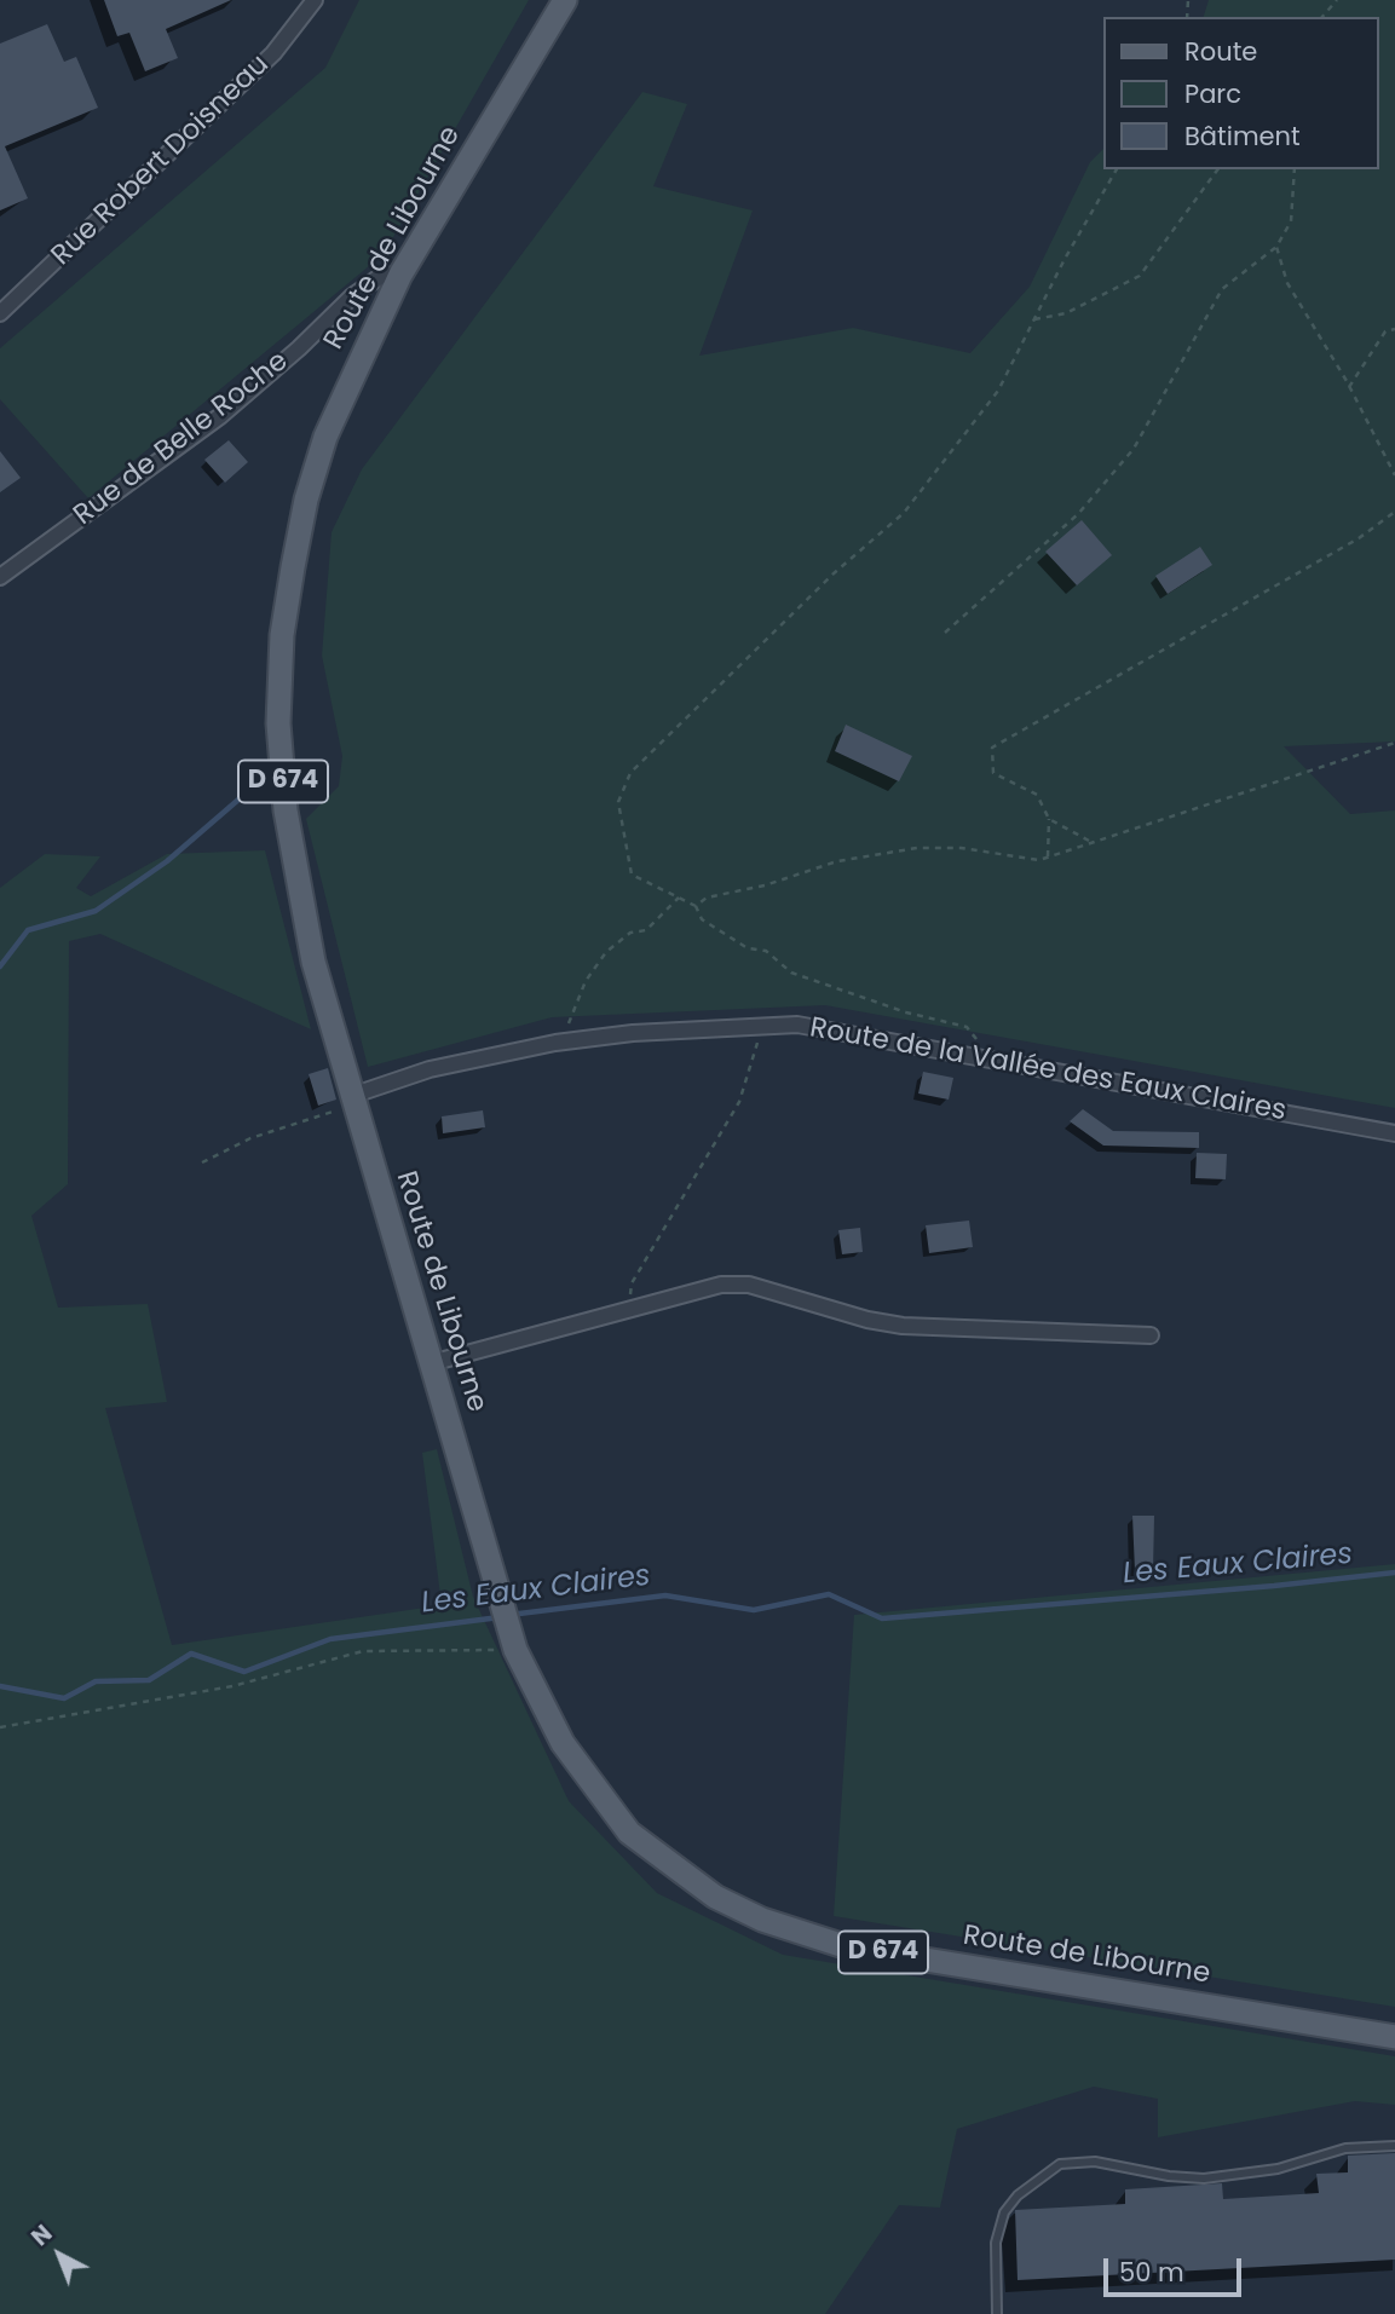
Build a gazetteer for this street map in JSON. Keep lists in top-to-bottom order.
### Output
{
  "streets": {
    "main road": ["Route de Libourne", "D 674"],
    "street": ["Rue Robert Doisneau", "Rue de Belle Roche", "Route de la Vallée des Eaux Claires"]
  },
  "crossings": [
    ["Route de Libourne", "Rue de Belle Roche"],
    ["Route de Libourne", "Route de la Vallée des Eaux Claires"]
  ],
  "water": ["Les Eaux Claires"],
  "legend": ["Route", "Parc", "Bâtiment"],
  "scale_bar": "50 m",
  "north": "top left"
}
